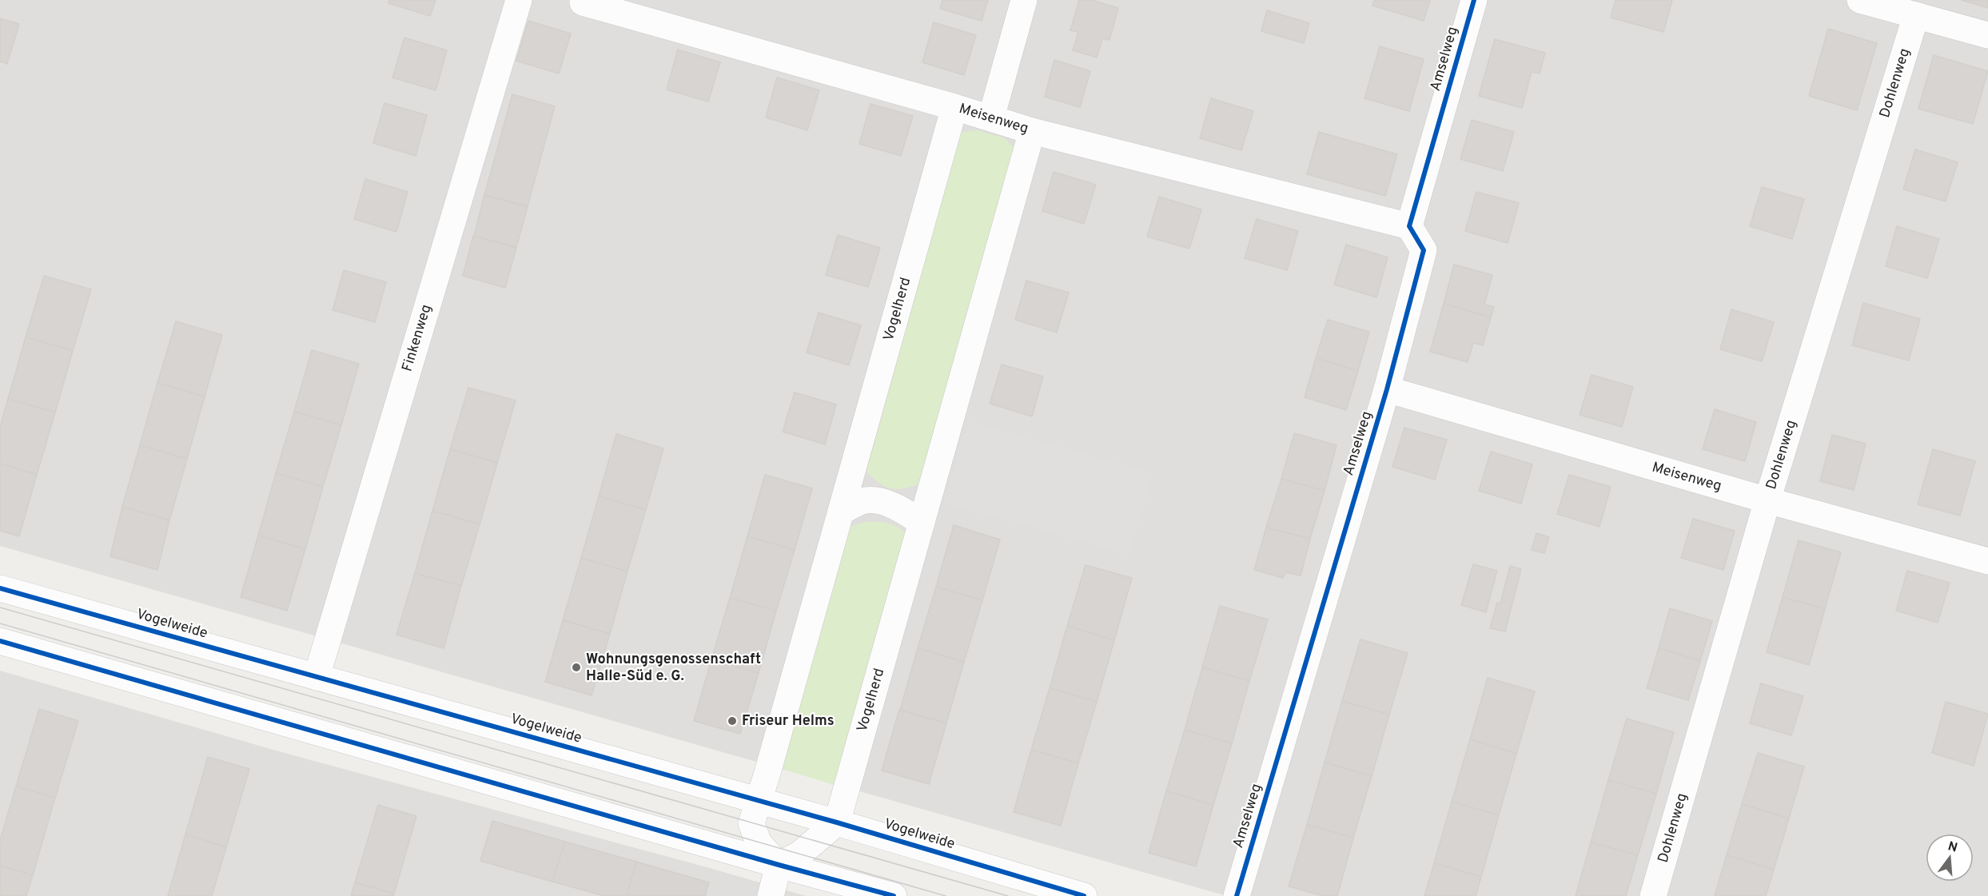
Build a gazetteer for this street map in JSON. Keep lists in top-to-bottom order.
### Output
{
  "streets": {
    "street": [
      "Amselweg",
      "Dohlenweg",
      "Meisenweg",
      "Vogelherd",
      "Finkenweg",
      "Vogelweide"
    ]
  },
  "crossings": [
    ["Amselweg", "Meisenweg"],
    ["Dohlenweg", "Meisenweg"],
    ["Meisenweg", "Vogelherd"],
    ["Vogelherd", "Vogelweide"],
    ["Finkenweg", "Vogelweide"]
  ],
  "places": ["Wohnungsgenossenschaft Halle-Süd e. G.", "Friseur Helms"],
  "north": "top"
}
